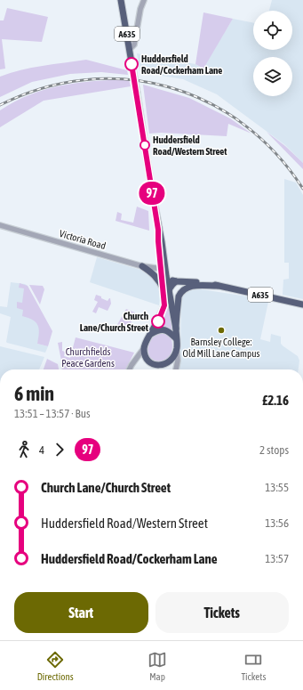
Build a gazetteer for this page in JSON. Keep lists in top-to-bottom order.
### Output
{
  "streets": {
    "highway": ["A635"],
    "street": ["Victoria Road"]
  },
  "crossings": [
    ["A635", "Victoria Road"]
  ],
  "parks": ["Churchfields Peace Gardens"],
  "places": [
    "Huddersfield Road/Cockerham Lane",
    "Huddersfield Road/Western Street",
    "Church Lane/Church Street",
    "Barnsley College: Old Mill Lane Campus"
  ],
  "lines": ["bus line 97"],
  "page": {
    "on_map": "97",
    "heading": ["6 min", "13:51 – 13:57 · Bus", "£2.16"],
    "legs": ["4", "97", "2 stops"],
    "list": [
      {
        "name": "Church Lane/Church Street",
        "value": "13:55"
      },
      {
        "name": "Huddersfield Road/Western Street",
        "value": "13:56"
      },
      {
        "name": "Huddersfield Road/Cockerham Lane",
        "value": "13:57"
      }
    ],
    "buttons": ["Start", "Tickets"],
    "tabs": ["Directions", "Map", "Tickets"]
  }
}
